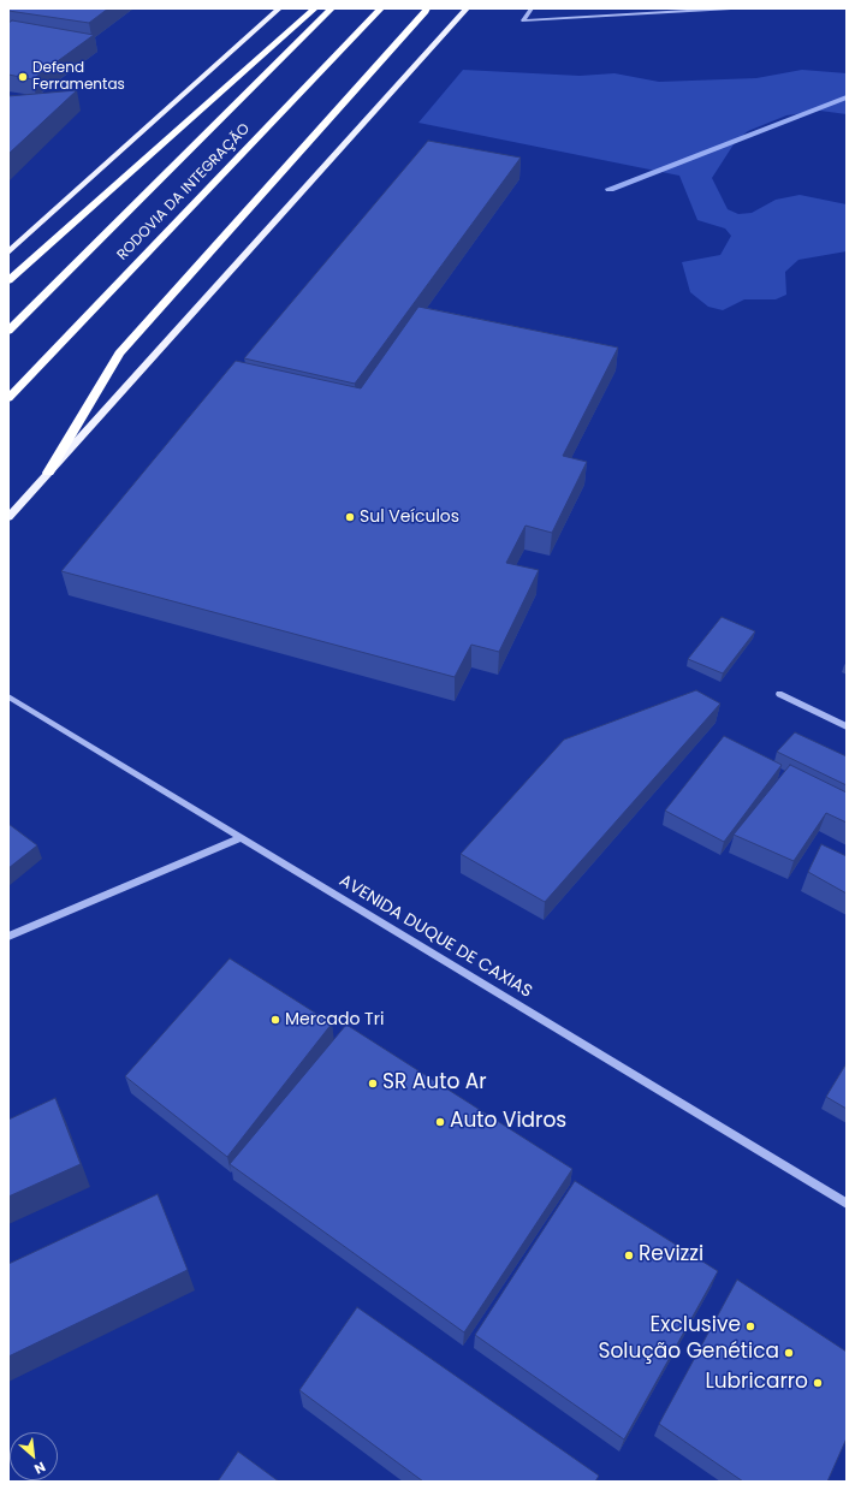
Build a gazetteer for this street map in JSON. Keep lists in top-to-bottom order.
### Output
{
  "streets": {
    "highway": ["RODOVIA DA INTEGRAÇÃO"],
    "street": ["AVENIDA DUQUE DE CAXIAS"]
  },
  "places": [
    "Defend Ferramentas",
    "Sul Veículos",
    "Mercado Tri",
    "SR Auto Ar",
    "Auto Vidros",
    "Revizzi",
    "Exclusive",
    "Solução Genética",
    "Lubricarro"
  ],
  "north": "bottom right"
}
